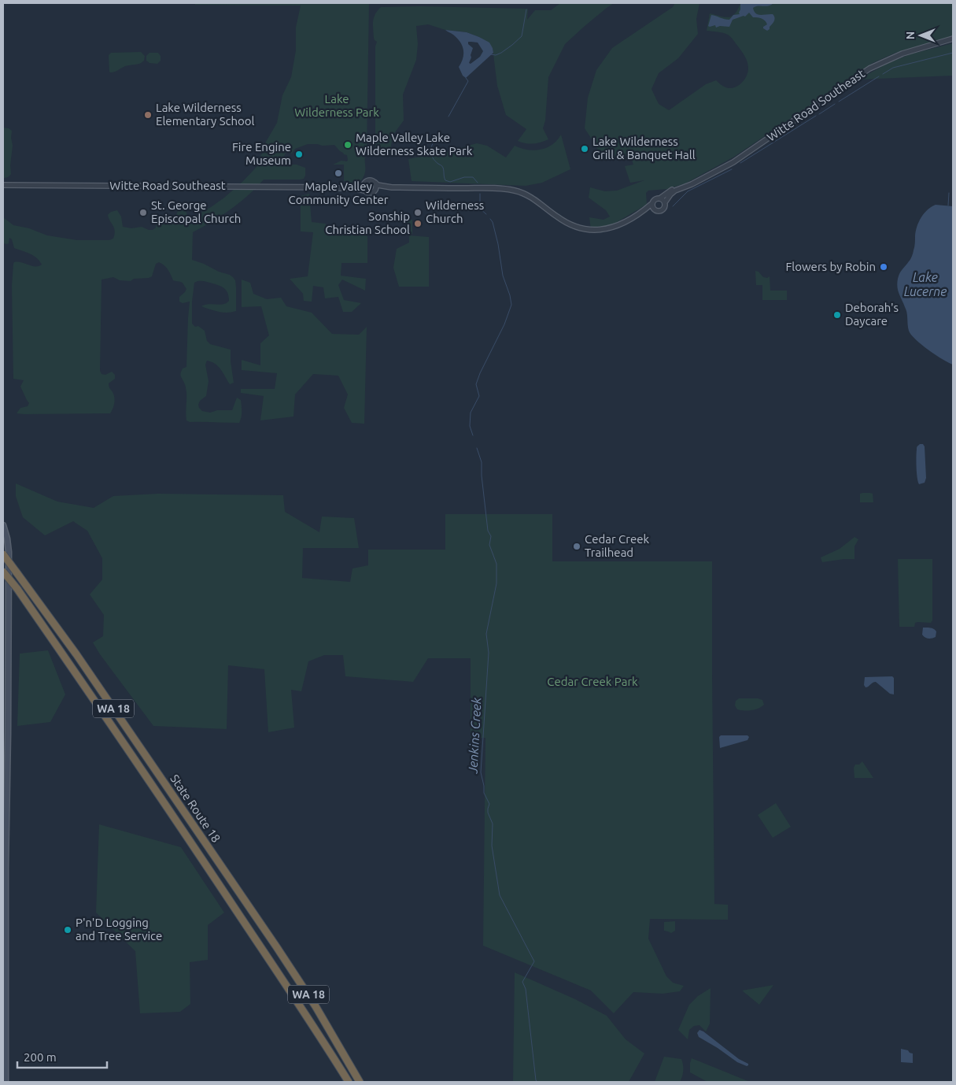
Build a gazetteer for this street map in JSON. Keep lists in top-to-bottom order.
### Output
{
  "streets": {
    "highway": ["WA 18", "State Route 18"],
    "street": ["Witte Road Southeast"]
  },
  "water": ["Lake Lucerne", "Jenkins Creek"],
  "parks": ["Lake Wilderness Park", "Cedar Creek Park"],
  "places": [
    "Lake Wilderness Elementary School",
    "Maple Valley Lake Wilderness Skate Park",
    "Lake Wilderness Grill & Banquet Hall",
    "Fire Engine Museum",
    "Maple Valley Community Center",
    "St. George Episcopal Church",
    "Wilderness Church",
    "Sonship Christian School",
    "Flowers by Robin",
    "Deborah's Daycare",
    "Cedar Creek Trailhead",
    "P'n'D Logging and Tree Service"
  ],
  "scale_bar": "200 m",
  "north": "left"
}
